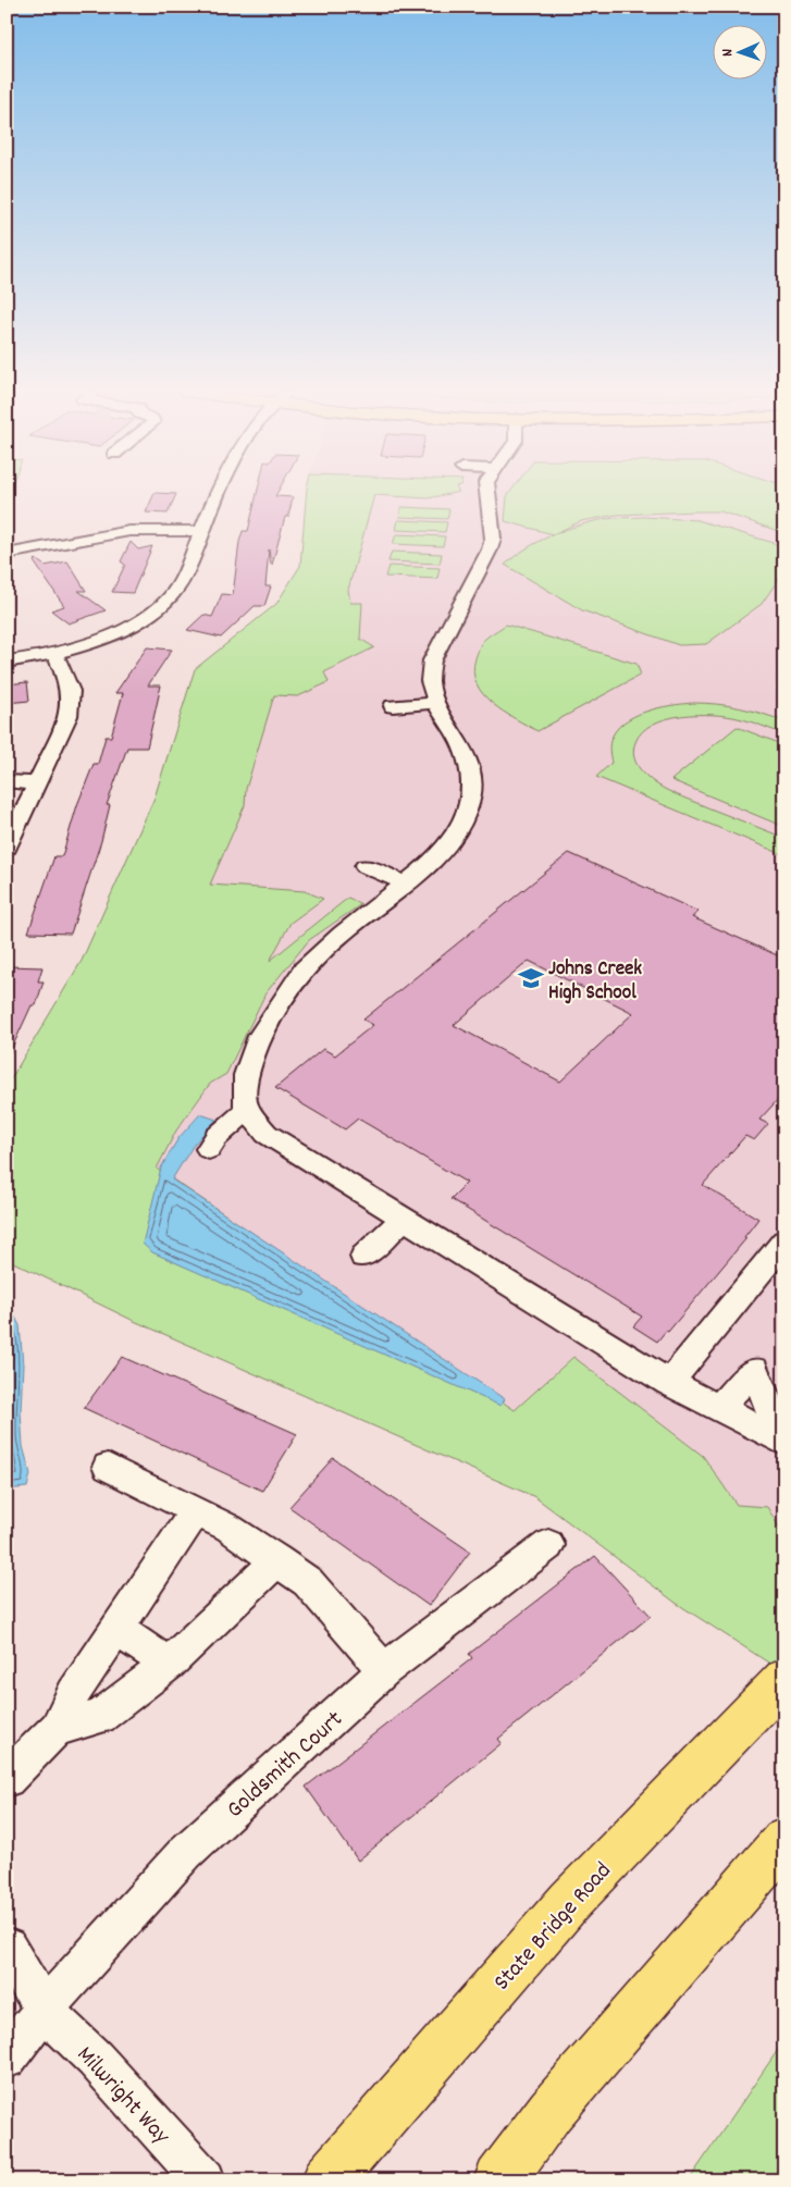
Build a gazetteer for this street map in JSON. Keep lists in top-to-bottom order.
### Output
{
  "streets": {
    "highway": ["State Bridge Road"],
    "street": ["Goldsmith Court", "Milwright Way"]
  },
  "crossings": [
    ["Goldsmith Court", "Milwright Way"]
  ],
  "places": {
    "school or university": ["Johns Creek High School"]
  },
  "north": "left"
}
